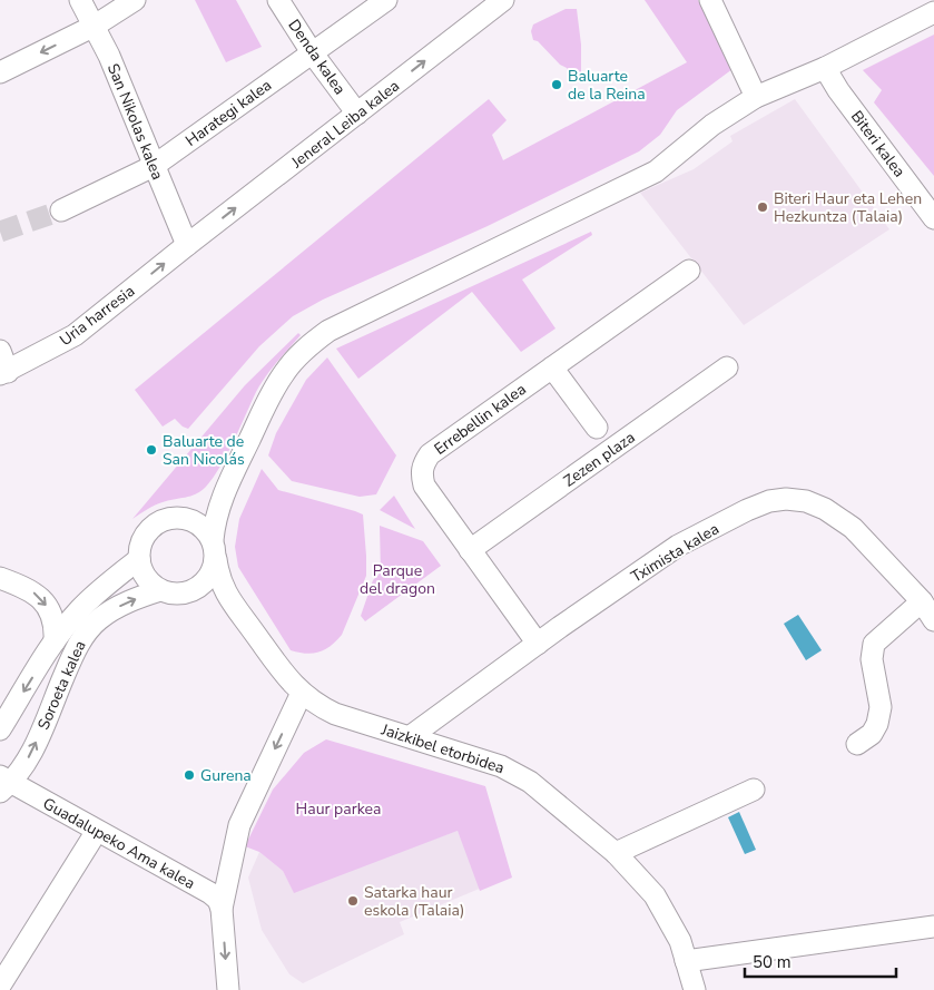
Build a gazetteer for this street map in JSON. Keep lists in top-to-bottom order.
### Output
{
  "streets": {
    "street": [
      "Denda kalea",
      "Harategi kalea",
      "San Nikolas kalea",
      "Jeneral Leiba kalea",
      "Biteri kalea",
      "Uria harresia",
      "Errebellin kalea",
      "Zezen plaza",
      "Tximista kalea",
      "Soroeta kalea",
      "Jaizkibel etorbidea",
      "Guadalupeko Ama kalea"
    ]
  },
  "crossings": [
    ["Denda kalea", "Harategi kalea"],
    ["Denda kalea", "Jeneral Leiba kalea"],
    ["Harategi kalea", "San Nikolas kalea"],
    ["San Nikolas kalea", "Jeneral Leiba kalea"],
    ["San Nikolas kalea", "Uria harresia"],
    ["Jeneral Leiba kalea", "Uria harresia"],
    ["Errebellin kalea", "Zezen plaza"],
    ["Errebellin kalea", "Tximista kalea"],
    ["Tximista kalea", "Jaizkibel etorbidea"],
    ["Soroeta kalea", "Jaizkibel etorbidea"],
    ["Soroeta kalea", "Guadalupeko Ama kalea"]
  ],
  "parks": ["Parque del dragon", "Haur parkea"],
  "places": [
    "Baluarte de la Reina",
    "Biteri Haur eta Lehen Hezkuntza (Talaia)",
    "Baluarte de San Nicolás",
    "Gurena",
    "Satarka haur eskola (Talaia)"
  ],
  "scale_bar": "50 m"
}
